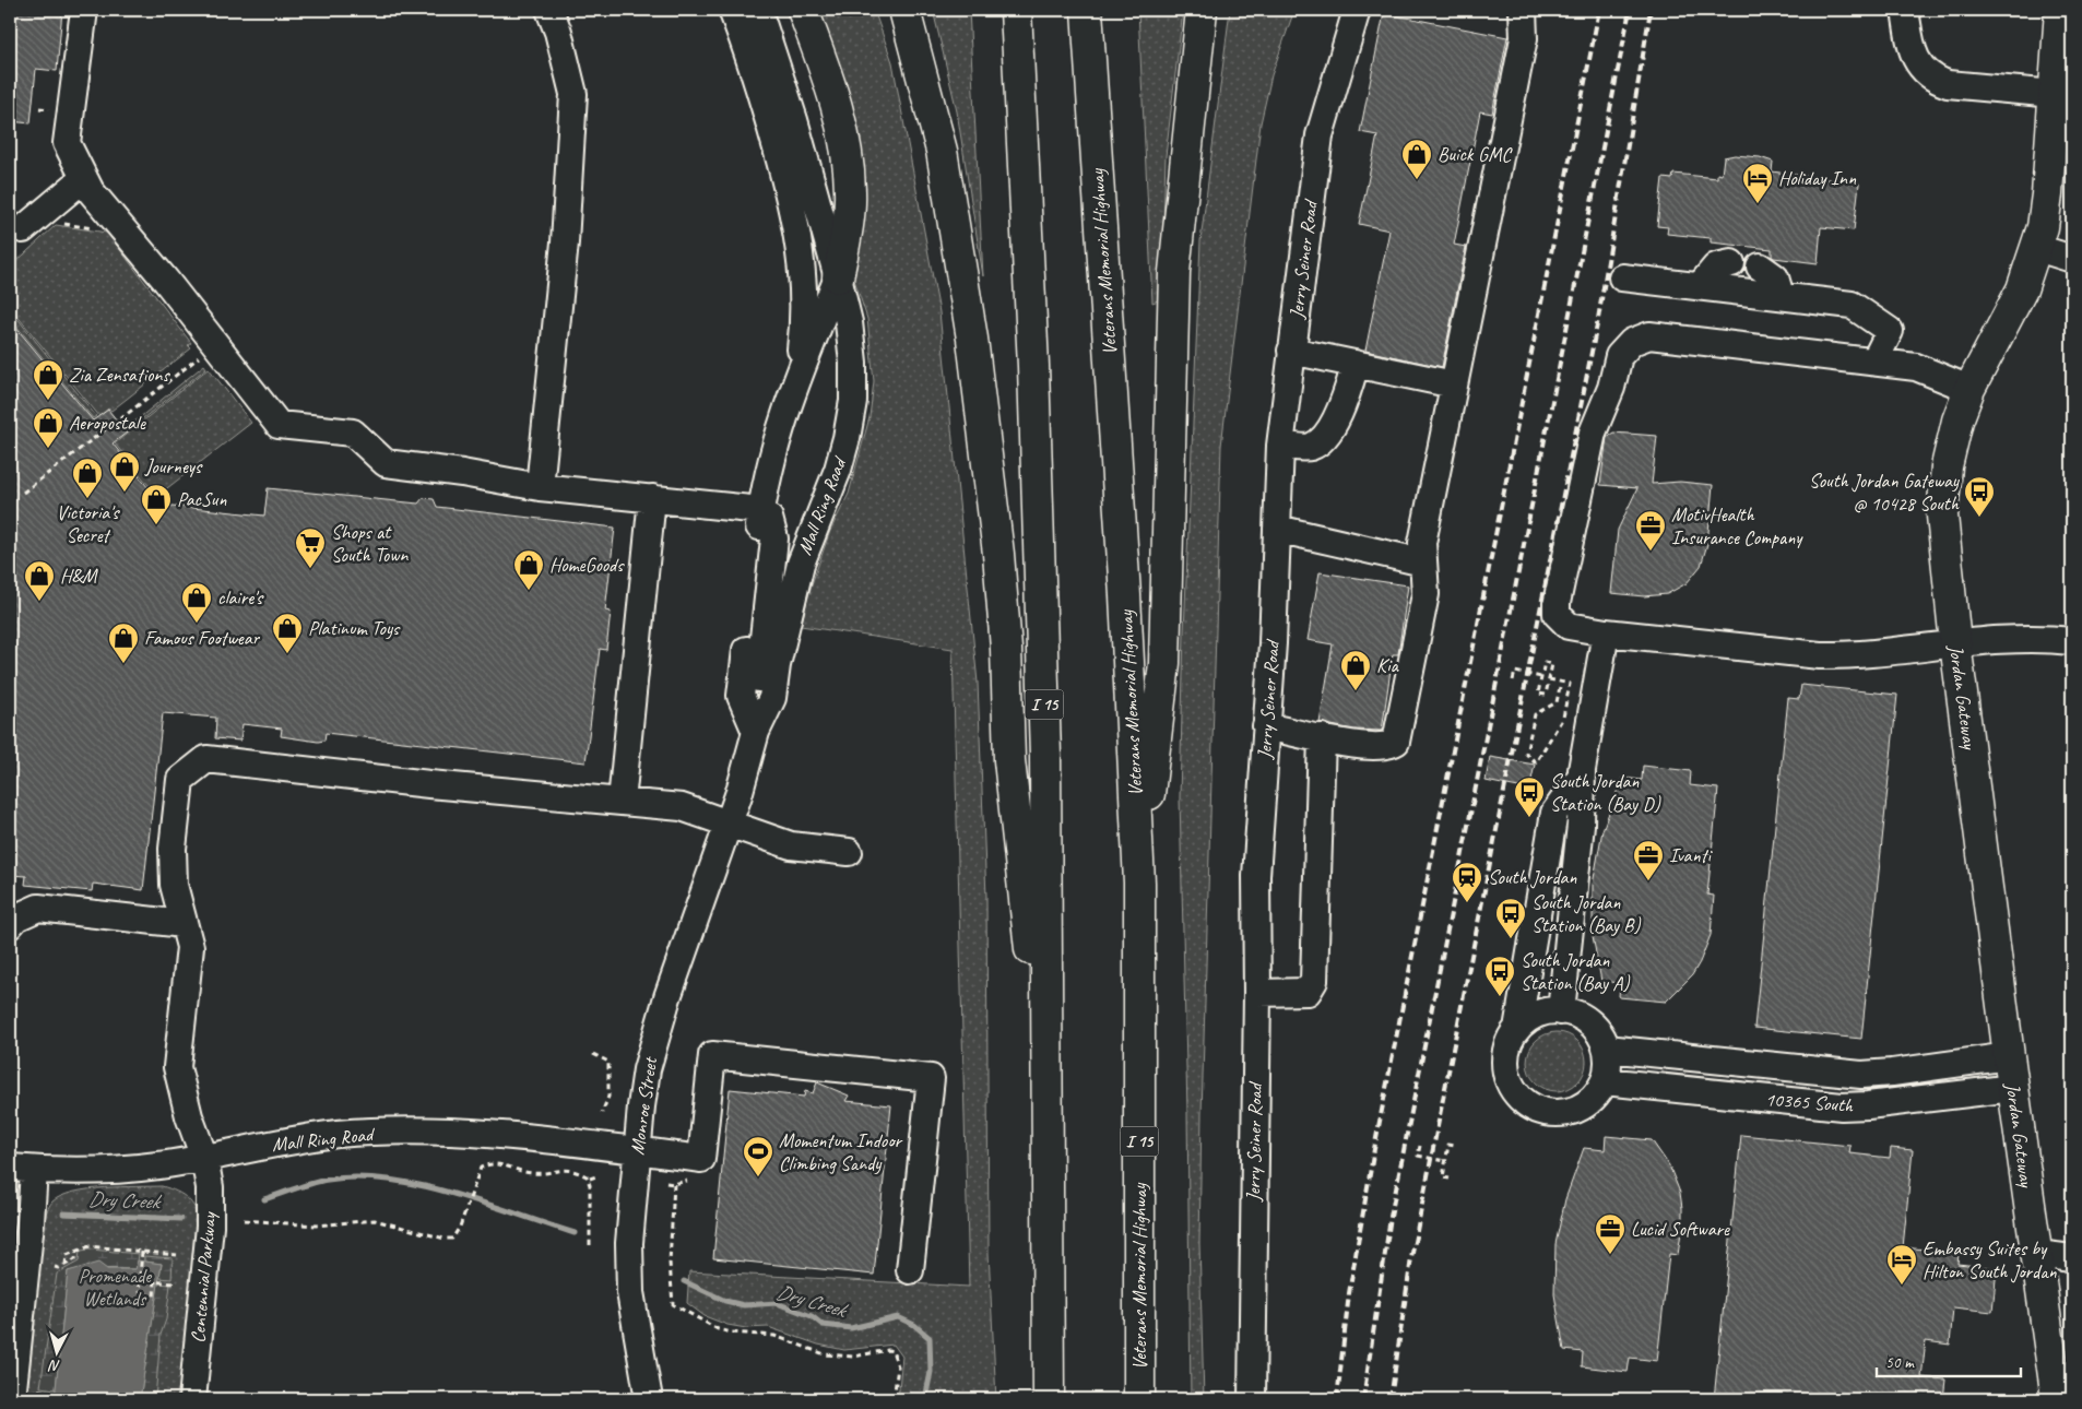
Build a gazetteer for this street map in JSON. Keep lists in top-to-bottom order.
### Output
{
  "streets": {
    "main road": ["Veterans Memorial Highway", "Jordan Gateway", "I 15"],
    "street": [
      "Jerry Seiner Road",
      "Mall Ring Road",
      "10365 South",
      "Monroe Street",
      "Centennial Parkway"
    ]
  },
  "crossings": [
    ["Mall Ring Road", "Monroe Street"],
    ["Mall Ring Road", "Centennial Parkway"],
    ["Jordan Gateway", "10365 South"],
    ["Monroe Street", "Centennial Parkway"]
  ],
  "water": ["Dry Creek"],
  "parks": ["Promenade Wetlands"],
  "places": {
    "shop": [
      "Buick GMC",
      "Zia Zensations",
      "Aeropostale",
      "Journeys",
      "Victoria's Secret",
      "PacSun",
      "HomeGoods",
      "H&M",
      "claire's",
      "Platinum Toys",
      "Famous Footwear",
      "Kia"
    ],
    "hotel": ["Holiday Inn", "Embassy Suites by Hilton South Jordan"],
    "bus stop": [
      "South Jordan Gateway @ 10428 South",
      "South Jordan Station (Bay D)",
      "South Jordan Station (Bay B)",
      "South Jordan Station (Bay A)"
    ],
    "office": ["MotivHealth Insurance Company", "Ivanti", "Lucid Software"],
    "supermarket": ["Shops at South Town"],
    "station": ["South Jordan"],
    "sports": ["Momentum Indoor Climbing Sandy"]
  },
  "scale_bar": "50 m",
  "north": "bottom"
}
